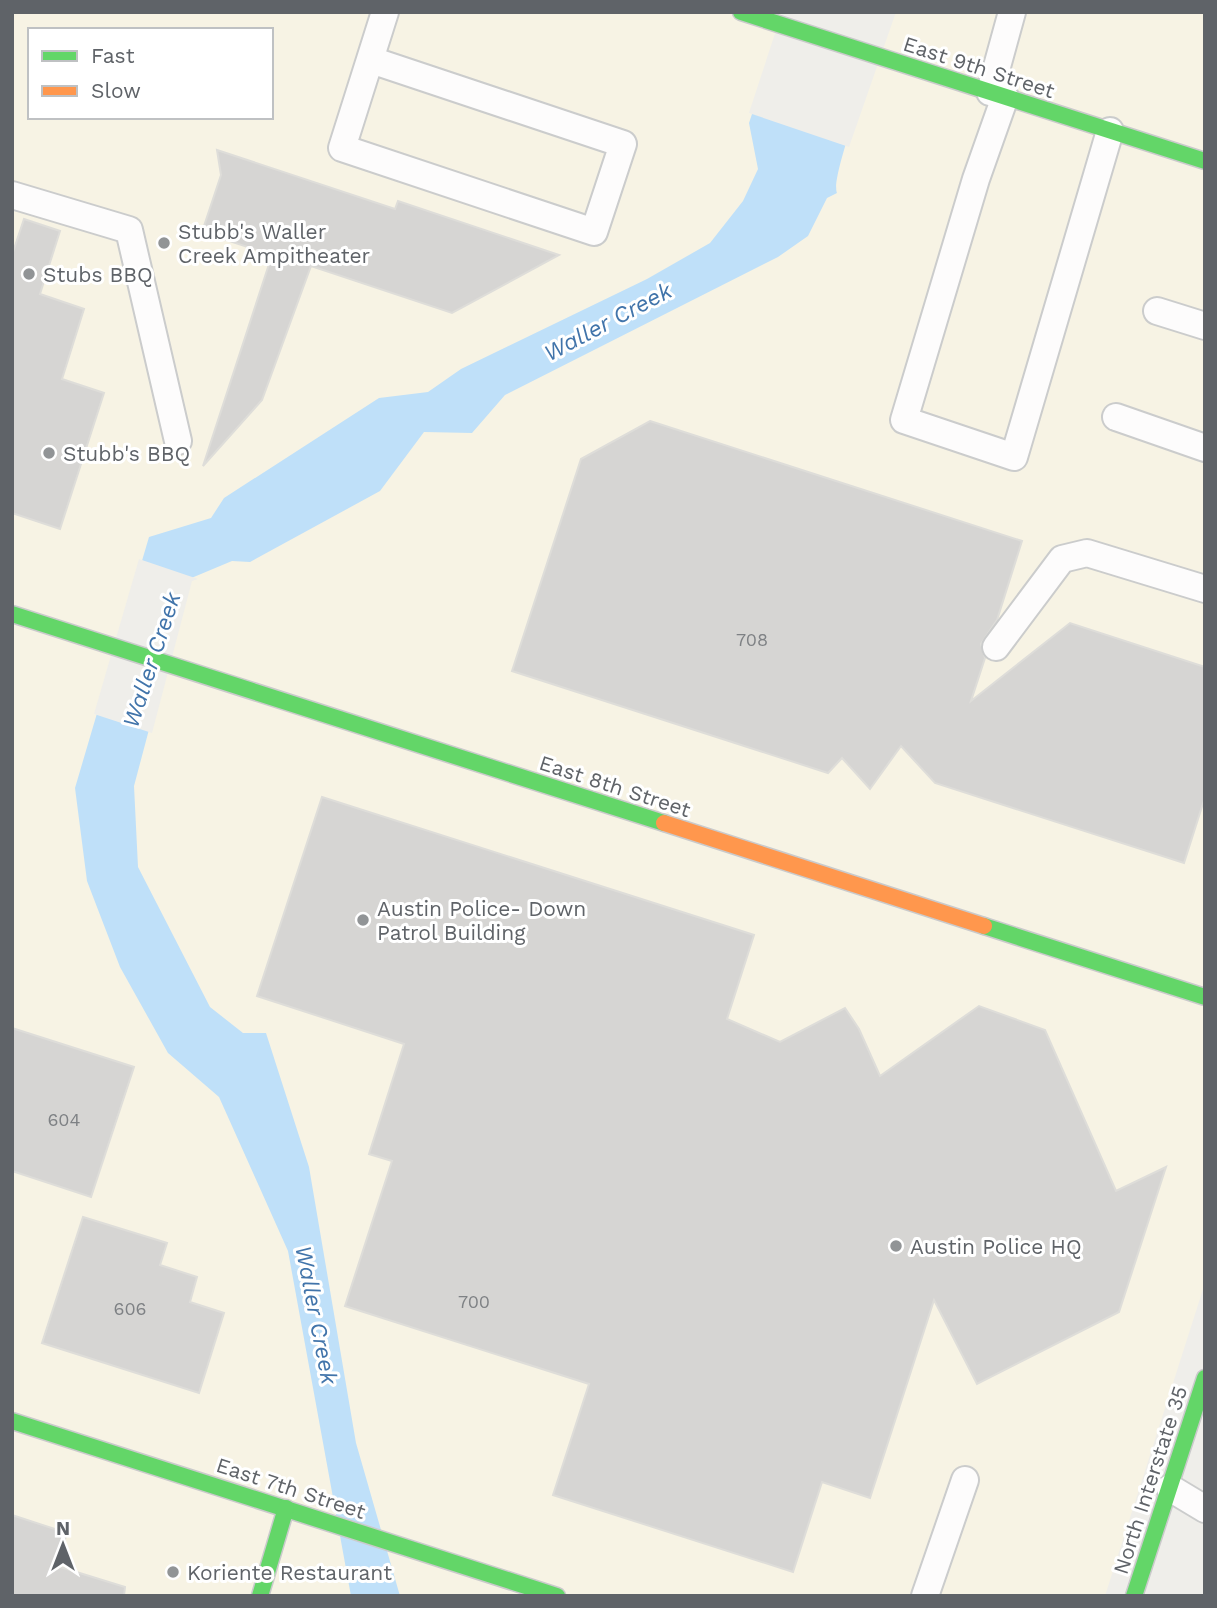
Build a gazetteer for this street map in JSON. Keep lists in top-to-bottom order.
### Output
{
  "streets": {
    "main road": [
      "East 9th Street",
      "East 8th Street",
      "North Interstate 35",
      "East 7th Street"
    ]
  },
  "water": ["Waller Creek"],
  "places": [
    "Stubb's Waller Creek Ampitheater",
    "Stubs BBQ",
    "Stubb's BBQ",
    "Austin Police- Down Patrol Building",
    "Austin Police HQ",
    "Koriente Restaurant"
  ],
  "house_numbers": [
    "708",
    "604",
    "700",
    "606"
  ],
  "legend": ["Fast", "Slow"],
  "north": "top"
}
